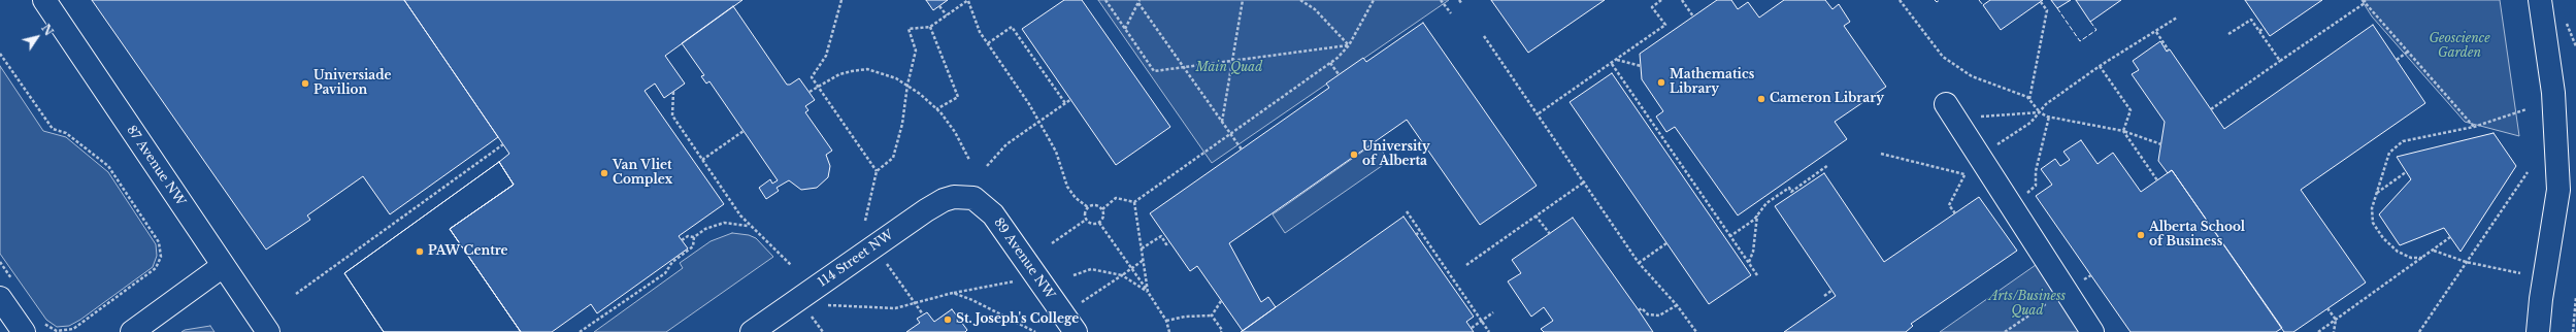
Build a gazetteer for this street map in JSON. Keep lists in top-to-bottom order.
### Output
{
  "streets": {
    "street": ["87 Avenue NW", "114 Street NW", "89 Avenue NW"]
  },
  "crossings": [
    ["114 Street NW", "89 Avenue NW"]
  ],
  "parks": ["Geoscience Garden", "Main Quad", "Arts/Business Quad"],
  "places": [
    "Mathematics Library",
    "Universiade Pavilion",
    "Cameron Library",
    "University of Alberta",
    "Van Vliet Complex",
    "Alberta School of Business",
    "PAW Centre",
    "St. Joseph's College"
  ],
  "north": "top right"
}
